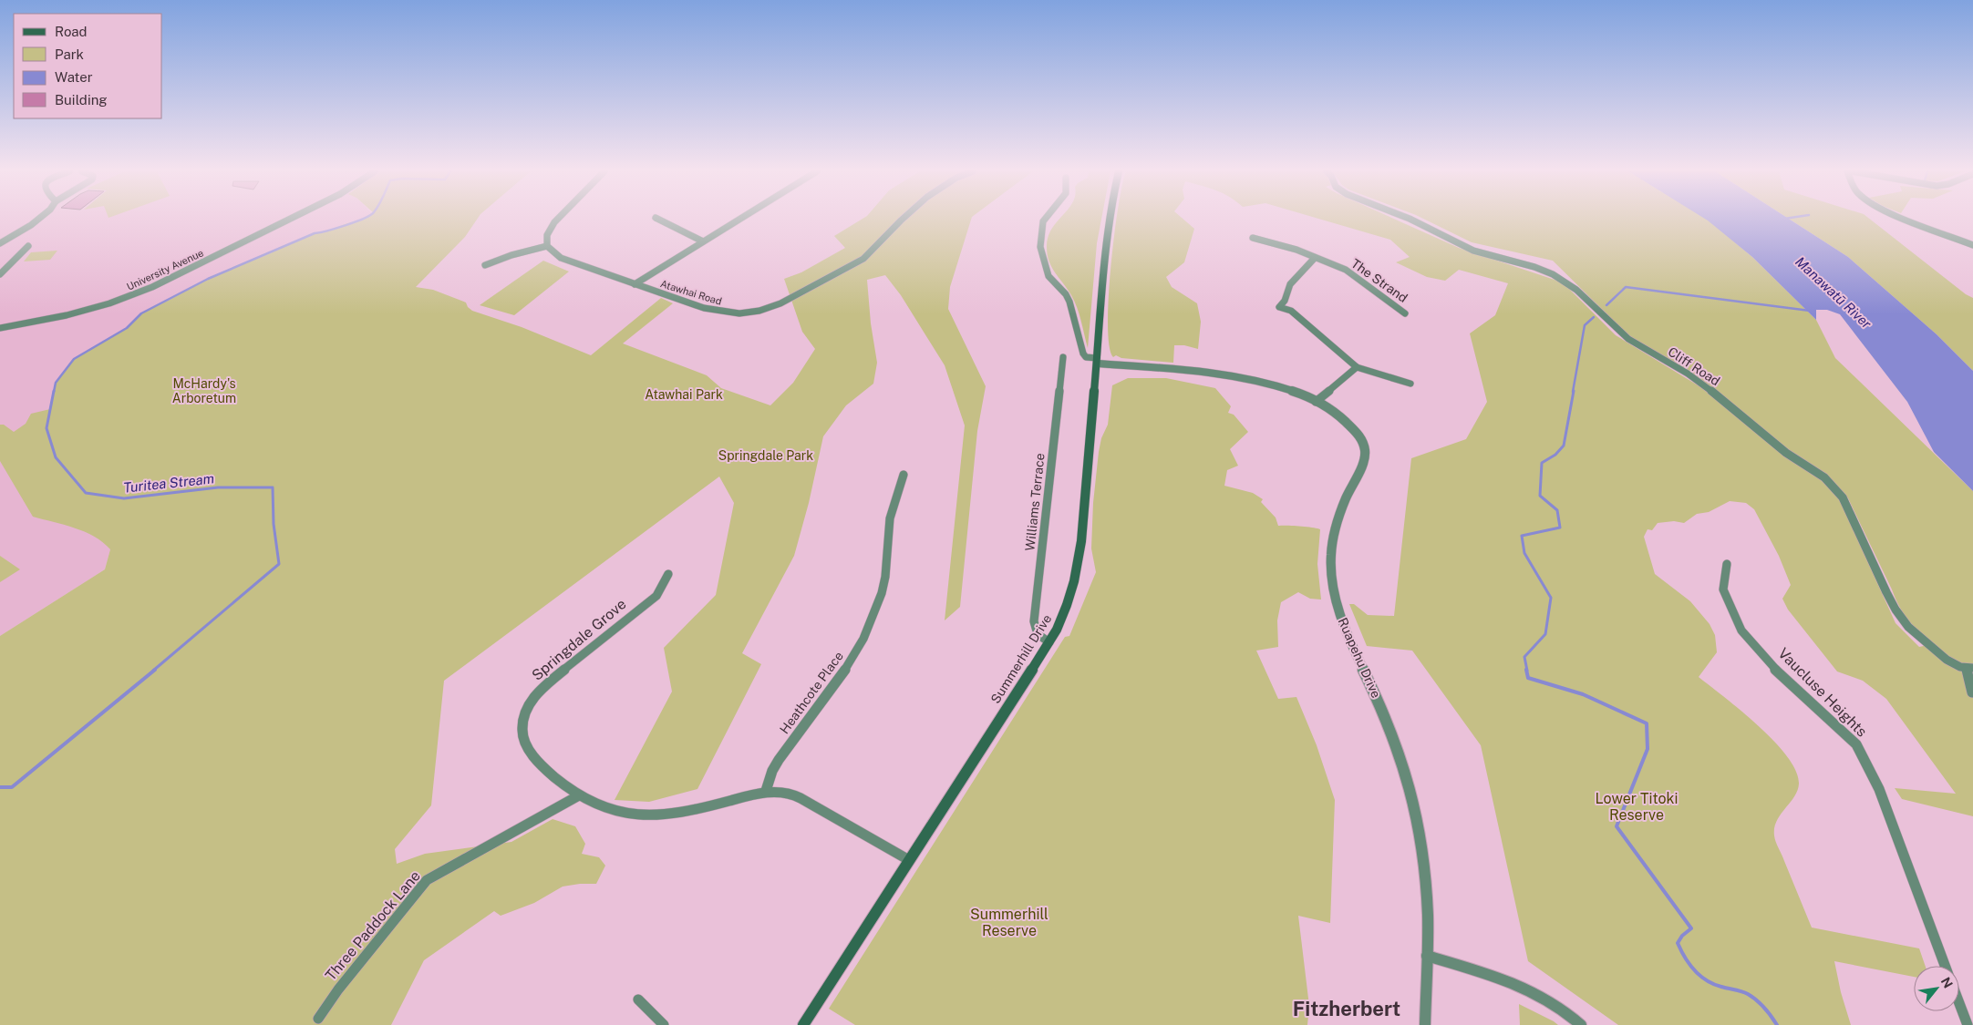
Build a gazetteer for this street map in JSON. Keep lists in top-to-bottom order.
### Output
{
  "streets": {
    "main road": ["Summerhill Drive"],
    "street": [
      "University Avenue",
      "The Strand",
      "Atawhai Road",
      "Cliff Road",
      "Williams Terrace",
      "Springdale Grove",
      "Ruapehu Drive",
      "Heathcote Place",
      "Vaucluse Heights",
      "Three Paddock Lane"
    ]
  },
  "crossings": [
    ["Williams Terrace", "Summerhill Drive"],
    ["Springdale Grove", "Summerhill Drive"],
    ["Springdale Grove", "Heathcote Place"],
    ["Springdale Grove", "Three Paddock Lane"],
    ["Ruapehu Drive", "Summerhill Drive"]
  ],
  "districts": ["Fitzherbert"],
  "water": ["Manawatū River", "Turitea Stream"],
  "parks": [
    "McHardy's Arboretum",
    "Atawhai Park",
    "Springdale Park",
    "Lower Titoki Reserve",
    "Summerhill Reserve"
  ],
  "legend": [
    "Road",
    "Park",
    "Water",
    "Building"
  ],
  "north": "top right"
}
